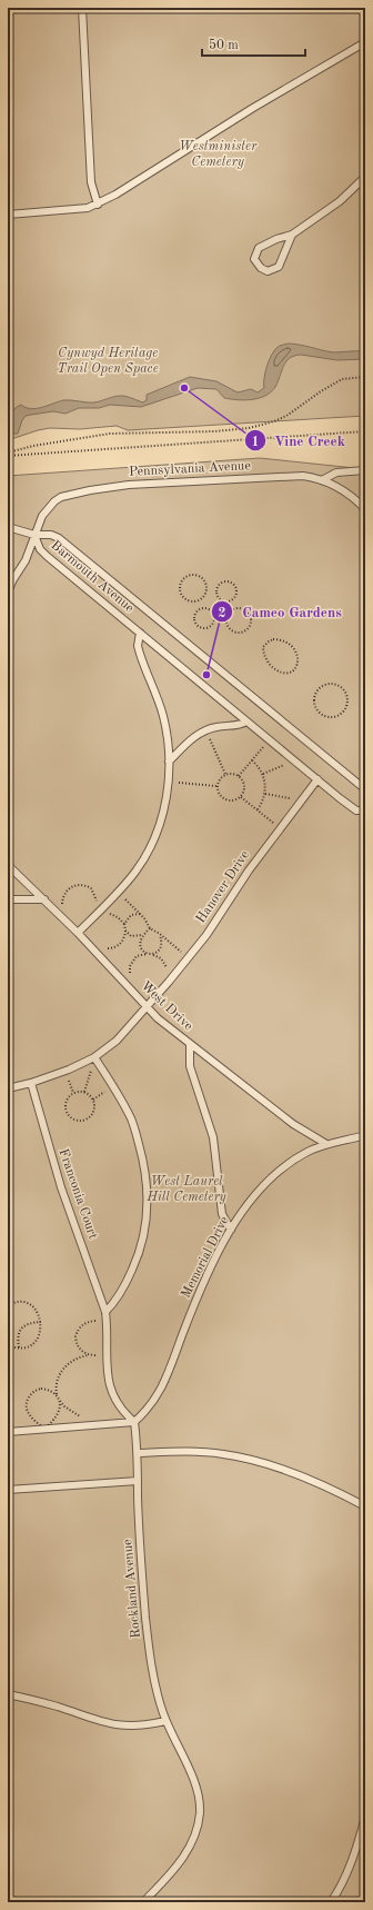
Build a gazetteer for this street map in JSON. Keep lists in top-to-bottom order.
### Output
{
  "streets": {
    "lane": [
      "Pennsylvania Avenue",
      "Barmouth Avenue",
      "Hanover Drive",
      "West Drive",
      "Franconia Court",
      "Memorial Drive",
      "Rockland Avenue"
    ]
  },
  "crossings": [
    ["Pennsylvania Avenue", "Barmouth Avenue"],
    ["Barmouth Avenue", "Hanover Drive"],
    ["Hanover Drive", "West Drive"],
    ["Hanover Drive", "Franconia Court"],
    ["West Drive", "Memorial Drive"],
    ["Franconia Court", "Memorial Drive"]
  ],
  "parks": ["Westminister Cemetery", "Cynwyd Heritage Trail Open Space", "West Laurel Hill Cemetery"],
  "places": ["Vine Creek", "Cameo Gardens"],
  "scale_bar": "50 m"
}
